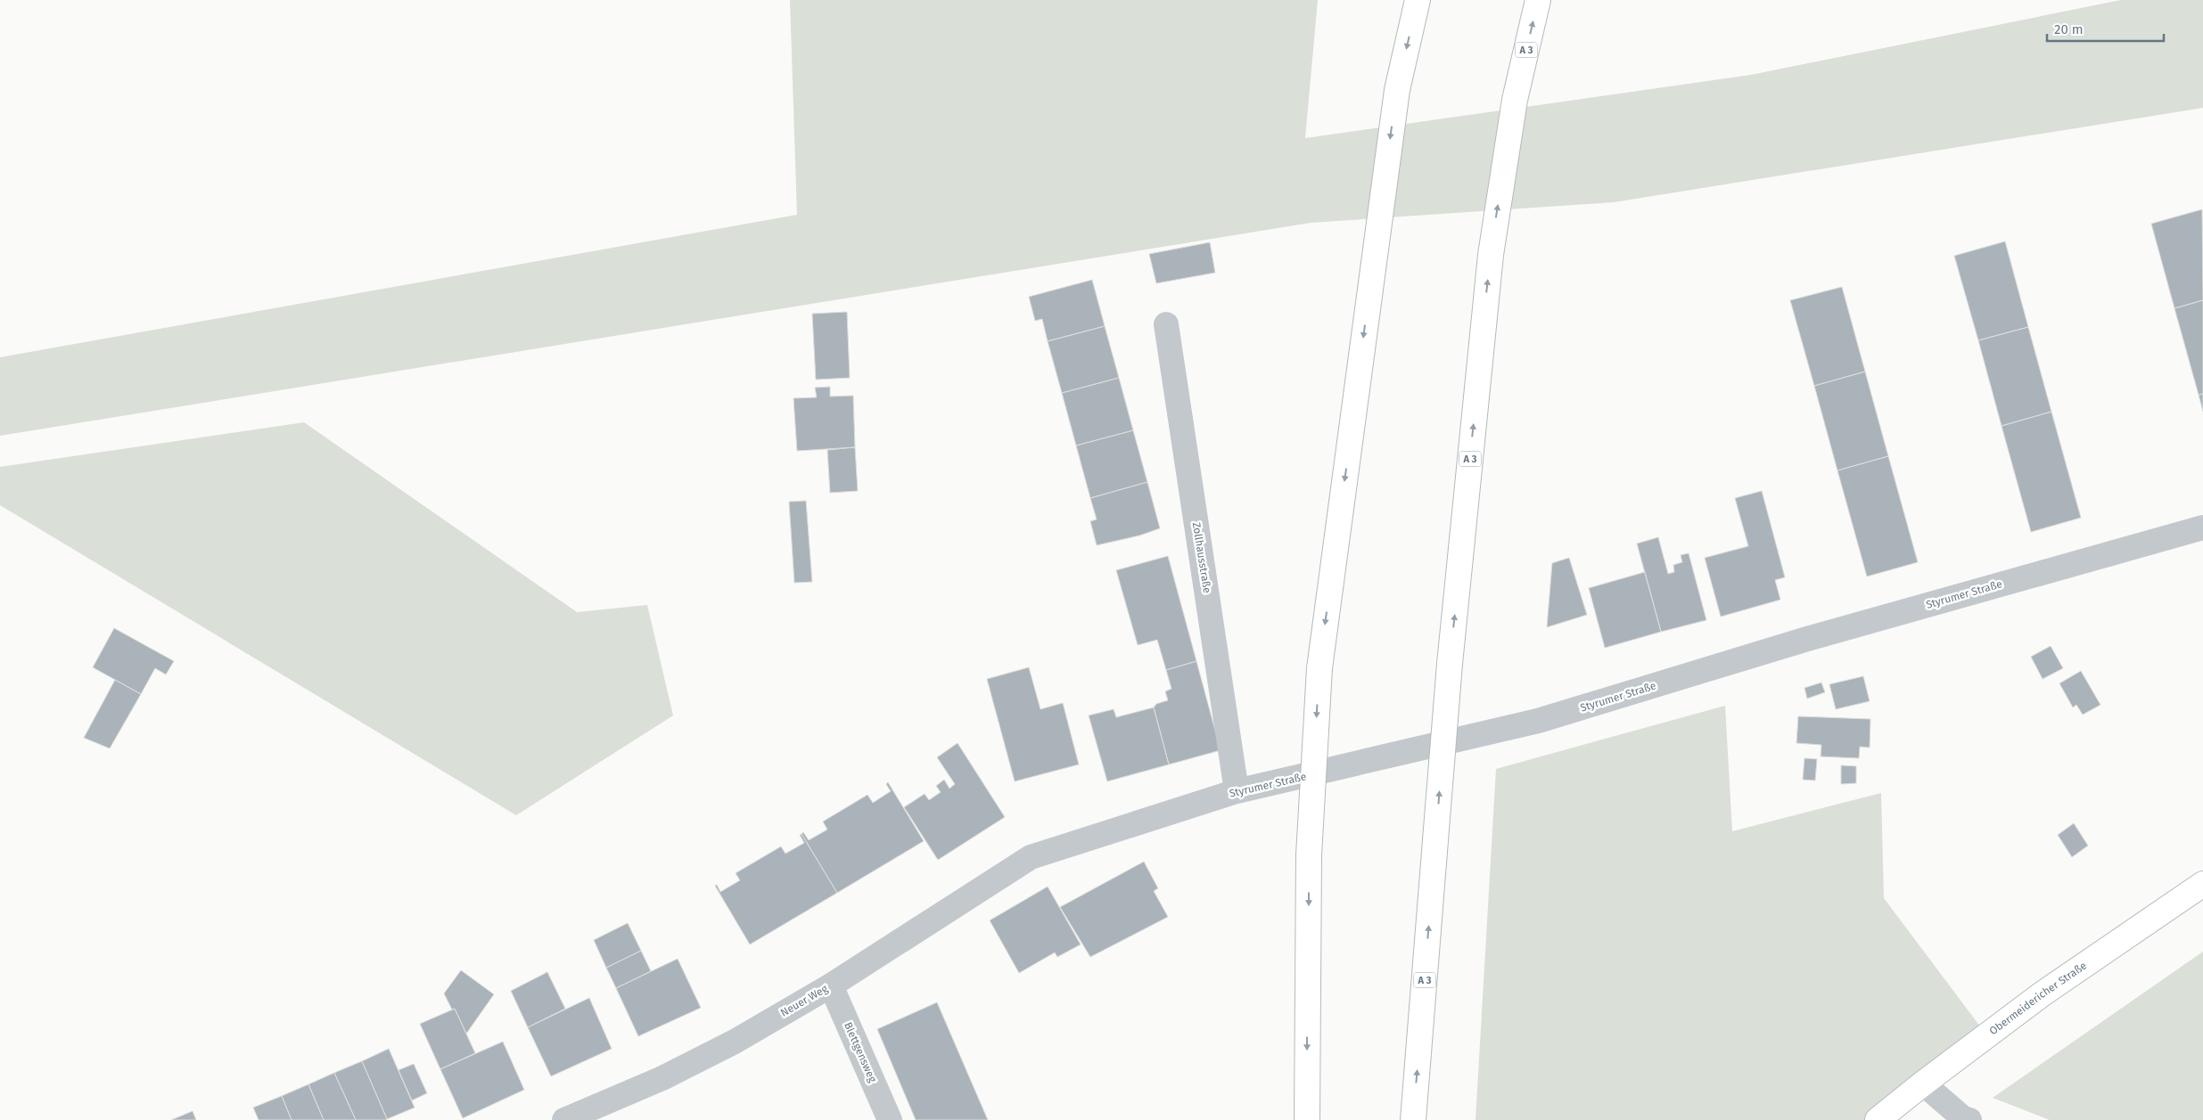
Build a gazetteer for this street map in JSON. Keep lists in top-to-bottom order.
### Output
{
  "streets": {
    "main road": ["A 3", "Obermeidericher Straße"],
    "street": [
      "Zollhausstraße",
      "Styrumer Straße",
      "Neuer Weg",
      "Blettgensweg"
    ]
  },
  "crossings": [
    ["Zollhausstraße", "Styrumer Straße"],
    ["Styrumer Straße", "Neuer Weg"],
    ["Neuer Weg", "Blettgensweg"]
  ],
  "scale_bar": "20 m"
}
